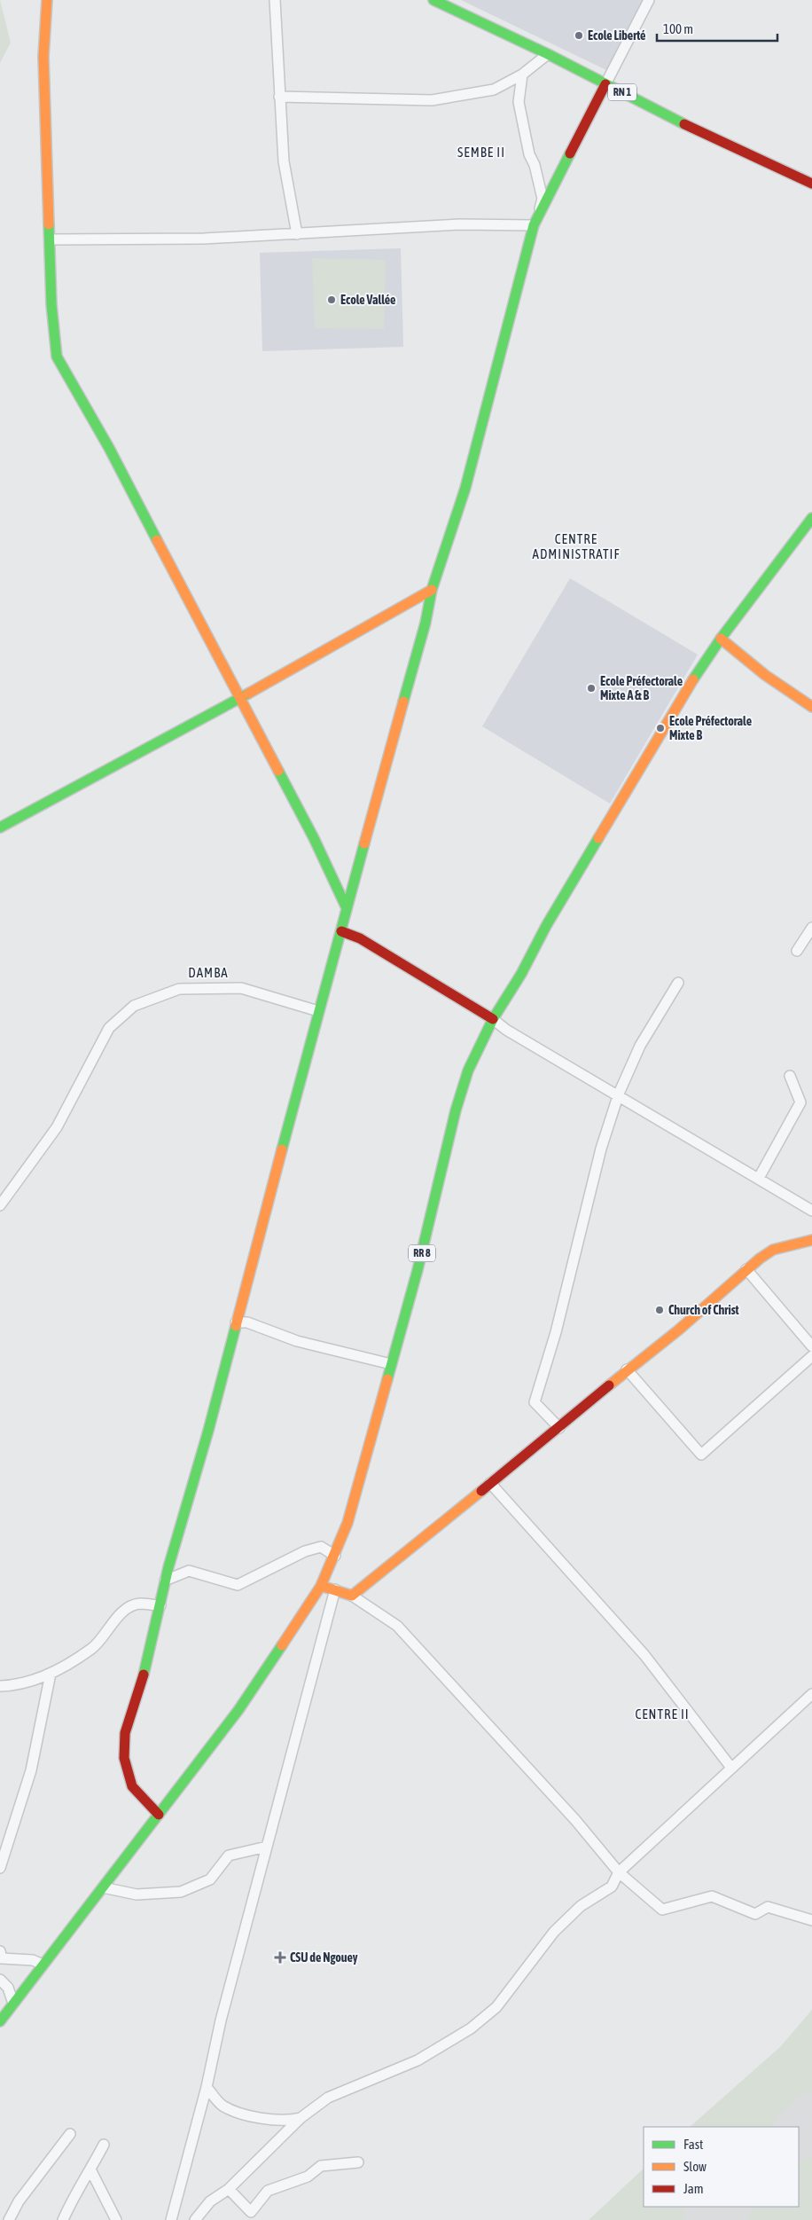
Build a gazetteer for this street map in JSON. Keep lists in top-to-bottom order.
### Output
{
  "streets": {
    "main road": ["RN 1", "RR 8"]
  },
  "districts": [
    "SEMBE II",
    "CENTRE ADMINISTRATIF",
    "DAMBA",
    "CENTRE II"
  ],
  "places": {
    "other": [
      "Ecole Liberté",
      "Ecole Vallée",
      "Ecole Préfectorale Mixte A & B",
      "Ecole Préfectorale Mixte B",
      "Church of Christ"
    ],
    "health": ["CSU de Ngouey"]
  },
  "legend": ["Fast", "Slow", "Jam"],
  "scale_bar": "100 m"
}
